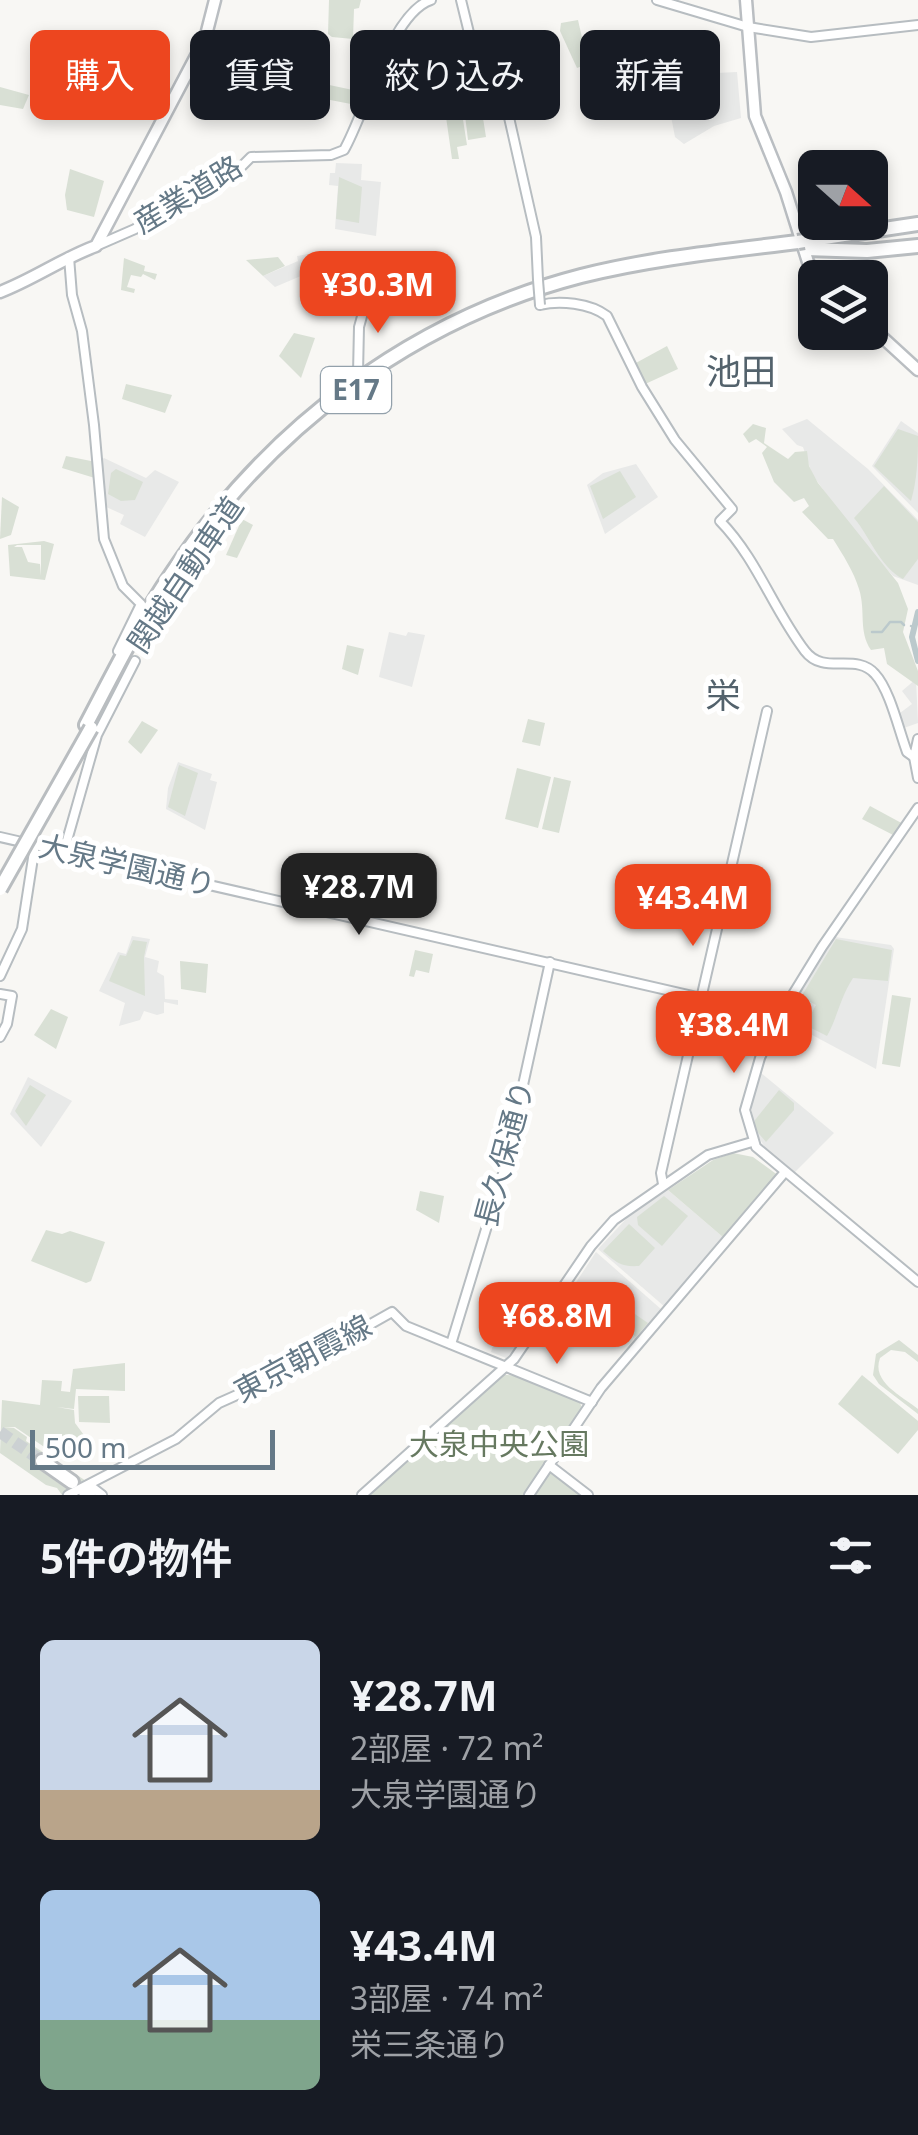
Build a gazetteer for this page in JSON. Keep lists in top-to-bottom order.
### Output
{
  "streets": {
    "highway": ["E17", "関越自動車道"],
    "street": [
      "産業道路",
      "大泉学園通り",
      "長久保通り",
      "東京朝霞線"
    ]
  },
  "crossings": [
    ["大泉学園通り", "長久保通り"],
    ["長久保通り", "東京朝霞線"]
  ],
  "districts": ["池田", "栄"],
  "parks": ["大泉中央公園"],
  "scale_bar": "500 m",
  "north": "right",
  "page": {
    "chip": [
      "購入",
      "賃貸",
      "絞り込み",
      "新着"
    ],
    "price": [
      "¥30.3M",
      "¥28.7M",
      "¥43.4M",
      "¥38.4M",
      "¥68.8M"
    ],
    "scale": "500 m",
    "heading": "5件の物件",
    "list": [
      {
        "name": "¥28.7M",
        "note": "2部屋 · 72 m² · 大泉学園通り"
      },
      {
        "name": "¥43.4M",
        "note": "3部屋 · 74 m² · 栄三条通り"
      }
    ]
  }
}
